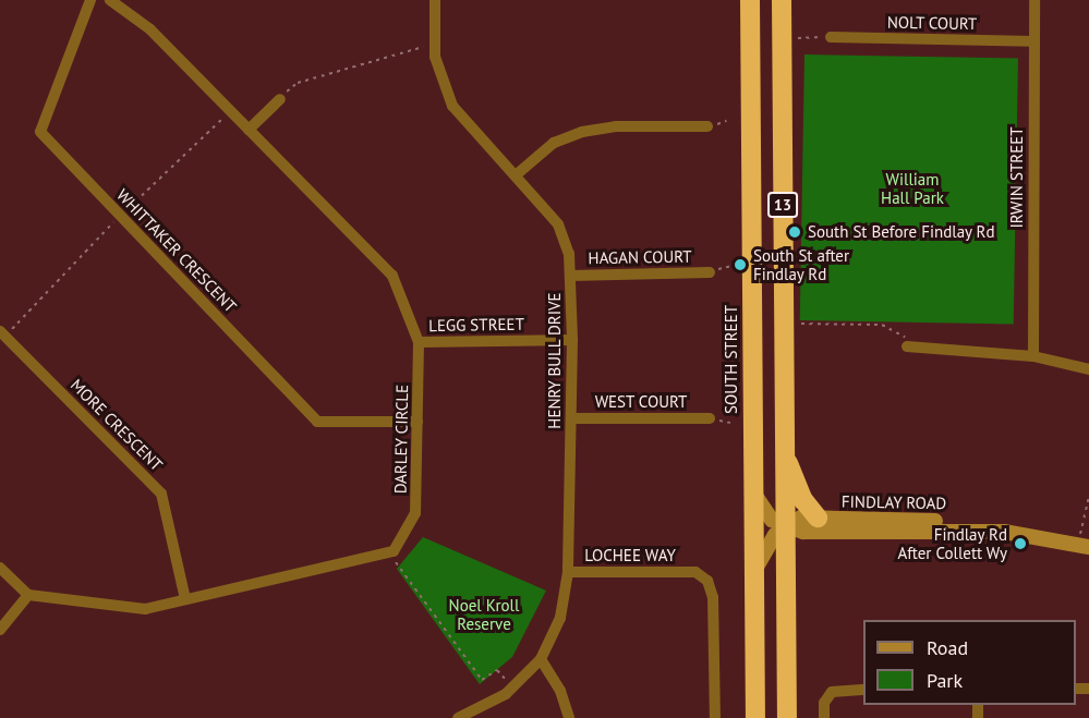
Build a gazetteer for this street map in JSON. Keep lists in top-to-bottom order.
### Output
{
  "streets": {
    "highway": ["13", "SOUTH STREET"],
    "main road": ["FINDLAY ROAD"],
    "street": [
      "NOLT COURT",
      "IRWIN STREET",
      "WHITTAKER CRESCENT",
      "HAGAN COURT",
      "LEGG STREET",
      "HENRY BULL DRIVE",
      "WEST COURT",
      "MORE CRESCENT",
      "DARLEY CIRCLE",
      "LOCHEE WAY"
    ]
  },
  "crossings": [
    ["NOLT COURT", "IRWIN STREET"],
    ["13", "FINDLAY ROAD"],
    ["WHITTAKER CRESCENT", "DARLEY CIRCLE"],
    ["HAGAN COURT", "HENRY BULL DRIVE"],
    ["LEGG STREET", "HENRY BULL DRIVE"],
    ["LEGG STREET", "DARLEY CIRCLE"],
    ["HENRY BULL DRIVE", "WEST COURT"],
    ["HENRY BULL DRIVE", "LOCHEE WAY"]
  ],
  "parks": ["William Hall Park", "Noel Kroll Reserve"],
  "places": ["South St Before Findlay Rd", "South St after Findlay Rd", "Findlay Rd After Collett Wy"],
  "legend": ["Road", "Park"]
}
